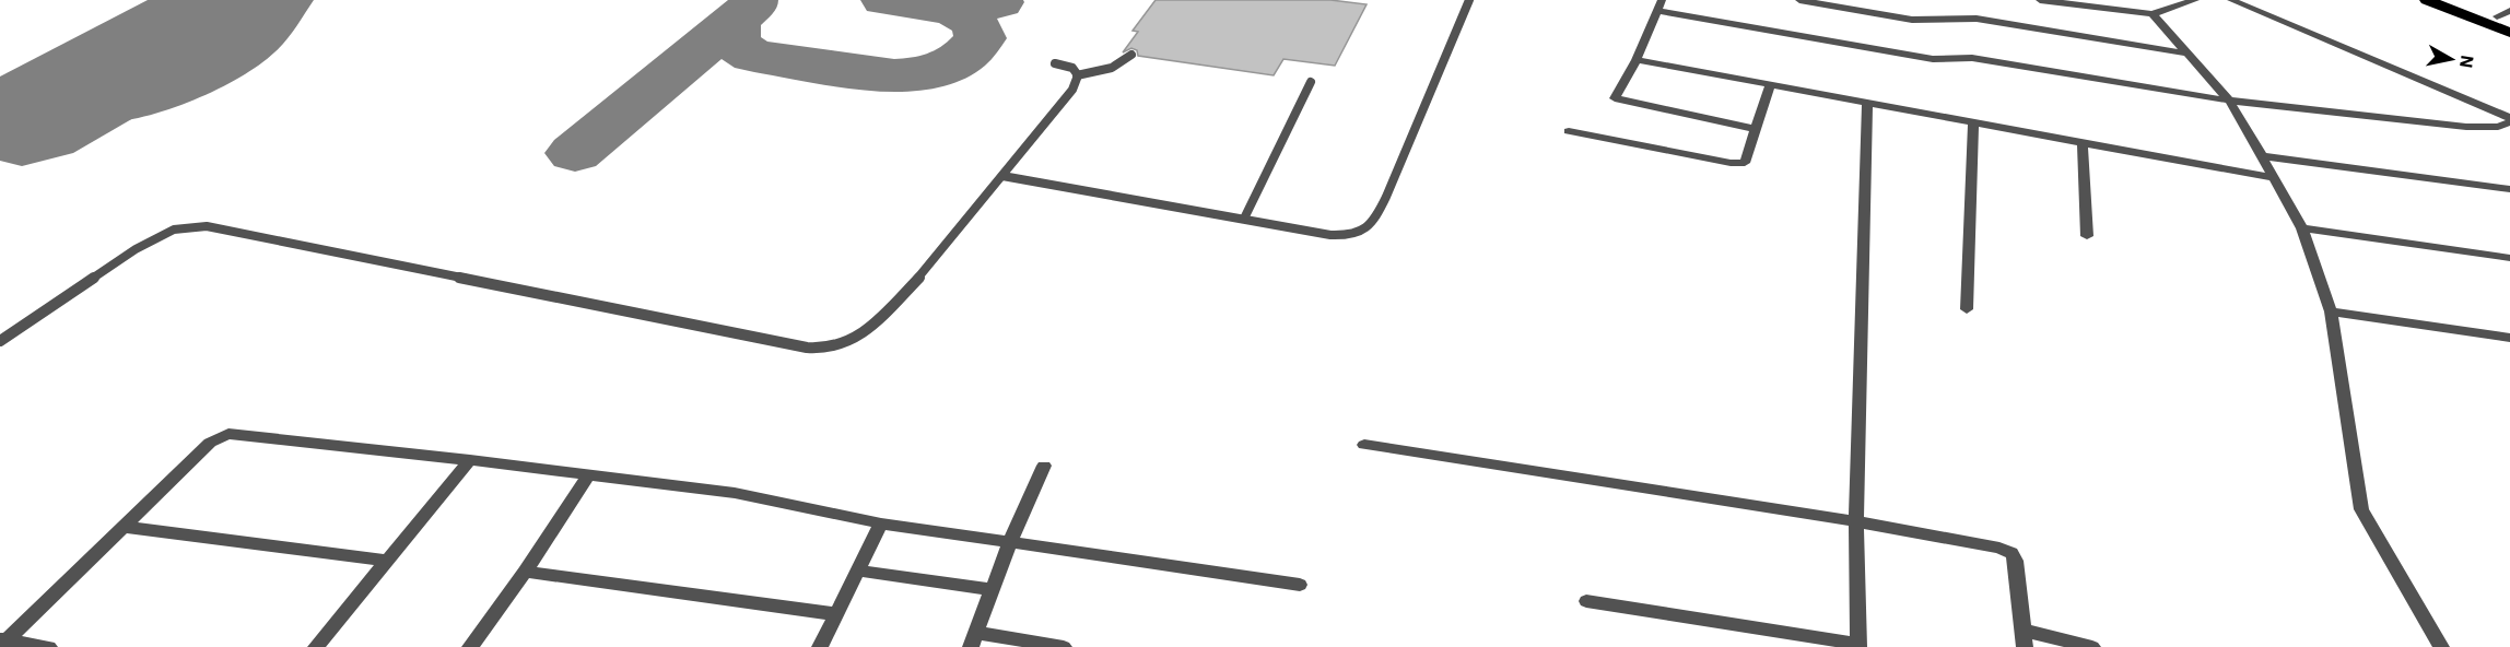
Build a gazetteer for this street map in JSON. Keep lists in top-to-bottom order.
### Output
{
  "north": "right"
}
